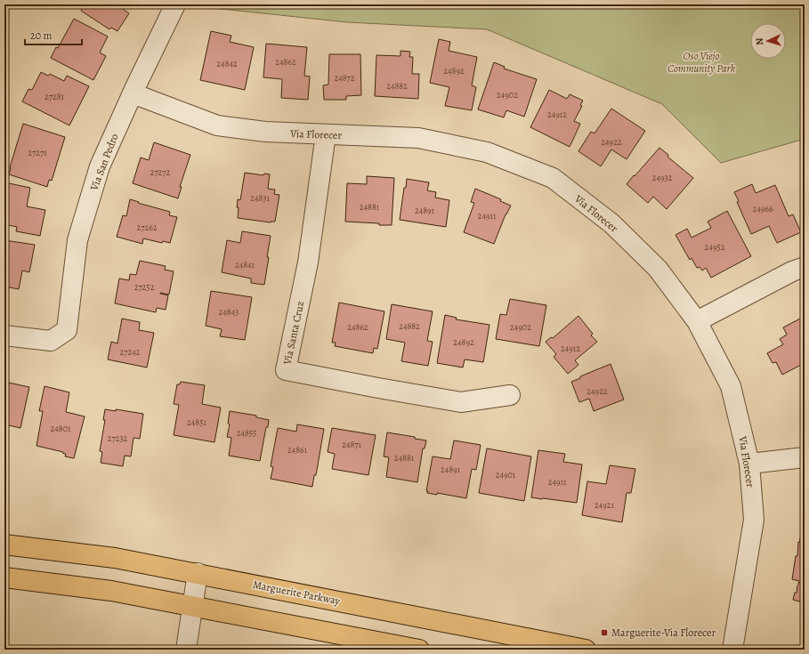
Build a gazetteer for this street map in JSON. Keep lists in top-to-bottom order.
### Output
{
  "streets": {
    "main road": ["Marguerite Parkway"],
    "street": ["Via Florecer", "Via San Pedro", "Via Santa Cruz"]
  },
  "crossings": [
    ["Via Florecer", "Via San Pedro"],
    ["Via Florecer", "Via Santa Cruz"]
  ],
  "parks": ["Oso Viejo Community Park"],
  "places": {
    "transit": ["Marguerite-Via Florecer"]
  },
  "house_numbers": [
    "24862",
    "24842",
    "24892",
    "24872",
    "24882",
    "24902",
    "27281",
    "24912",
    "24922",
    "27271",
    "27272",
    "24932",
    "24831",
    "24881",
    "24966",
    "24891",
    "24911",
    "27262",
    "24952",
    "24841",
    "27252",
    "24843",
    "24882",
    "24862",
    "24902",
    "24892",
    "24912",
    "27242",
    "24922",
    "24851",
    "24801",
    "24855",
    "27232",
    "24871",
    "24861",
    "24881",
    "24891",
    "24901",
    "24911",
    "24921"
  ],
  "scale_bar": "20 m",
  "north": "left"
}
